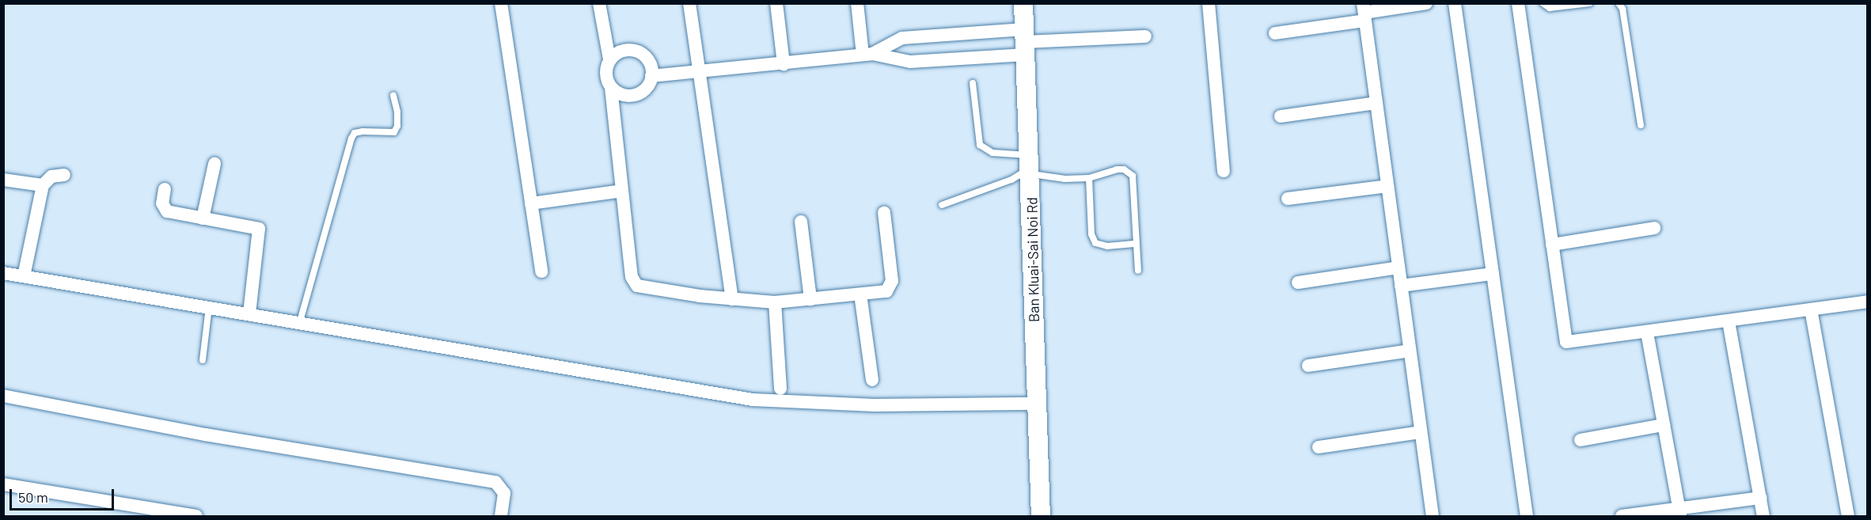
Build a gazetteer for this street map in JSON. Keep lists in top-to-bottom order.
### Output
{
  "streets": {
    "street": ["Ban Kluai-Sai Noi Rd"]
  },
  "scale_bar": "50 m"
}
